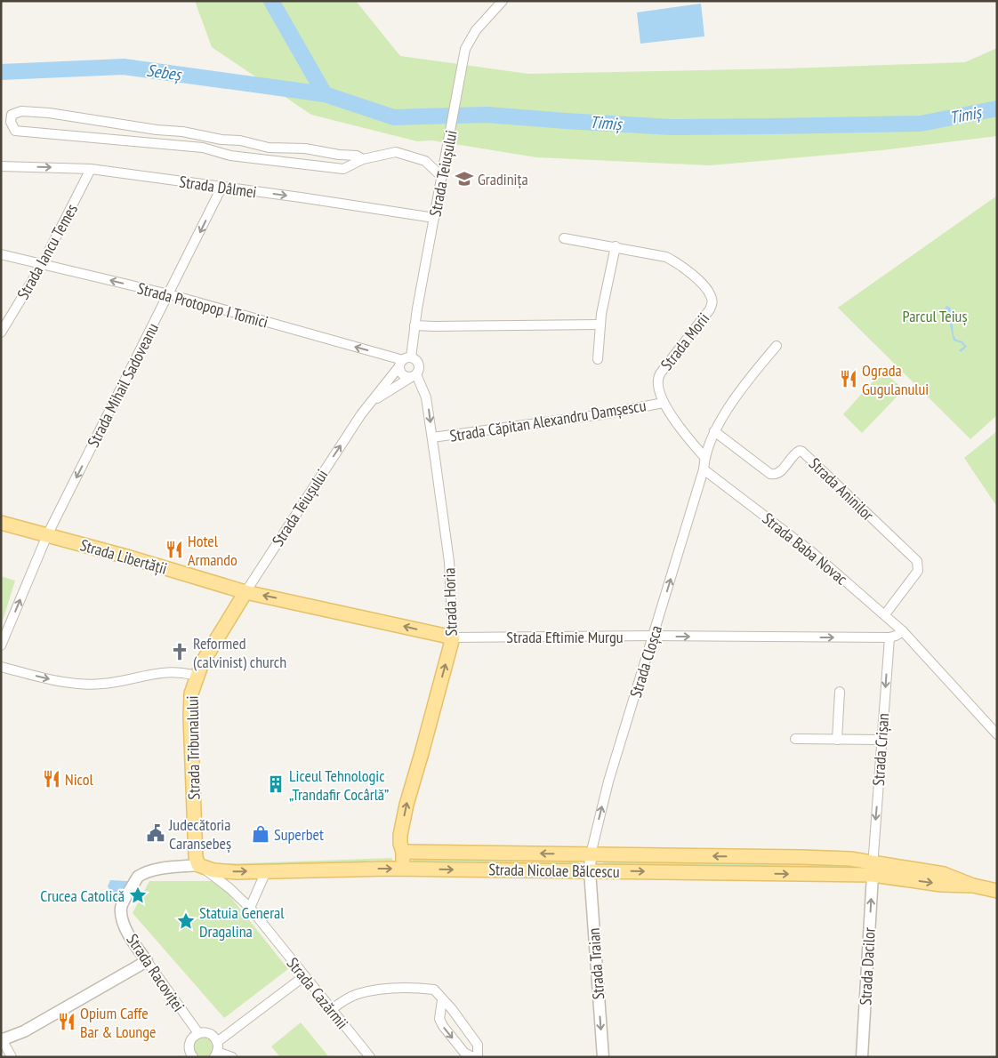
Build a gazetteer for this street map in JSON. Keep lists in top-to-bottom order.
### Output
{
  "streets": {
    "main road": [
      "Strada Libertății",
      "Strada Horia",
      "Strada Eftimie Murgu",
      "Strada Tribunalului",
      "Strada Nicolae Bălcescu"
    ],
    "street": [
      "Strada Teiușului",
      "Strada Dâlmei",
      "Strada Iancu Temes",
      "Strada Protopop I Tomici",
      "Strada Morii",
      "Strada Mihail Sadoveanu",
      "Strada Căpitan Alexandru Damșescu",
      "Strada Aninilor",
      "Strada Baba Novac",
      "Strada Cloșca",
      "Strada Crișan",
      "Strada Traian",
      "Strada Dacilor",
      "Strada Racoviței",
      "Strada Cazărmii"
    ]
  },
  "crossings": [
    ["Strada Teiușului", "Strada Dâlmei"],
    ["Strada Teiușului", "Strada Protopop I Tomici"],
    ["Strada Teiușului", "Strada Libertății"],
    ["Strada Teiușului", "Strada Horia"],
    ["Strada Teiușului", "Strada Eftimie Murgu"],
    ["Strada Teiușului", "Strada Tribunalului"],
    ["Strada Dâlmei", "Strada Iancu Temes"],
    ["Strada Dâlmei", "Strada Mihail Sadoveanu"],
    ["Strada Iancu Temes", "Strada Protopop I Tomici"],
    ["Strada Protopop I Tomici", "Strada Mihail Sadoveanu"],
    ["Strada Morii", "Strada Căpitan Alexandru Damșescu"],
    ["Strada Mihail Sadoveanu", "Strada Libertății"],
    ["Strada Căpitan Alexandru Damșescu", "Strada Horia"],
    ["Strada Aninilor", "Strada Baba Novac"],
    ["Strada Baba Novac", "Strada Cloșca"],
    ["Strada Libertății", "Strada Eftimie Murgu"],
    ["Strada Libertății", "Strada Tribunalului"],
    ["Strada Horia", "Strada Eftimie Murgu"],
    ["Strada Horia", "Strada Nicolae Bălcescu"],
    ["Strada Eftimie Murgu", "Strada Cloșca"],
    ["Strada Eftimie Murgu", "Strada Tribunalului"],
    ["Strada Eftimie Murgu", "Strada Crișan"],
    ["Strada Cloșca", "Strada Nicolae Bălcescu"],
    ["Strada Cloșca", "Strada Traian"],
    ["Strada Tribunalului", "Strada Nicolae Bălcescu"],
    ["Strada Tribunalului", "Strada Cazărmii"],
    ["Strada Crișan", "Strada Nicolae Bălcescu"],
    ["Strada Crișan", "Strada Dacilor"],
    ["Strada Nicolae Bălcescu", "Strada Traian"],
    ["Strada Nicolae Bălcescu", "Strada Dacilor"],
    ["Strada Nicolae Bălcescu", "Strada Racoviței"],
    ["Strada Nicolae Bălcescu", "Strada Cazărmii"]
  ],
  "one_way": [
    "Strada Dâlmei",
    "Strada Protopop I Tomici",
    "Strada Cloșca",
    "Strada Crișan",
    "Strada Traian",
    "Strada Dacilor"
  ],
  "water": ["Sebeș", "Timiș"],
  "parks": ["Parcul Teiuș"],
  "places": {
    "school or university": ["Gradinița"],
    "restaurant": [
      "Ograda Gugulanului",
      "Hotel Armando",
      "Nicol",
      "Opium Caffe Bar & Lounge"
    ],
    "church": ["Reformed (calvinist) church"],
    "building": ["Liceul Tehnologic „Trandafir Cocârlă”"],
    "public building": ["Judecătoria Caransebeș"],
    "shop": ["Superbet"],
    "place": ["Crucea Catolică", "Statuia General Dragalina"]
  }
}
